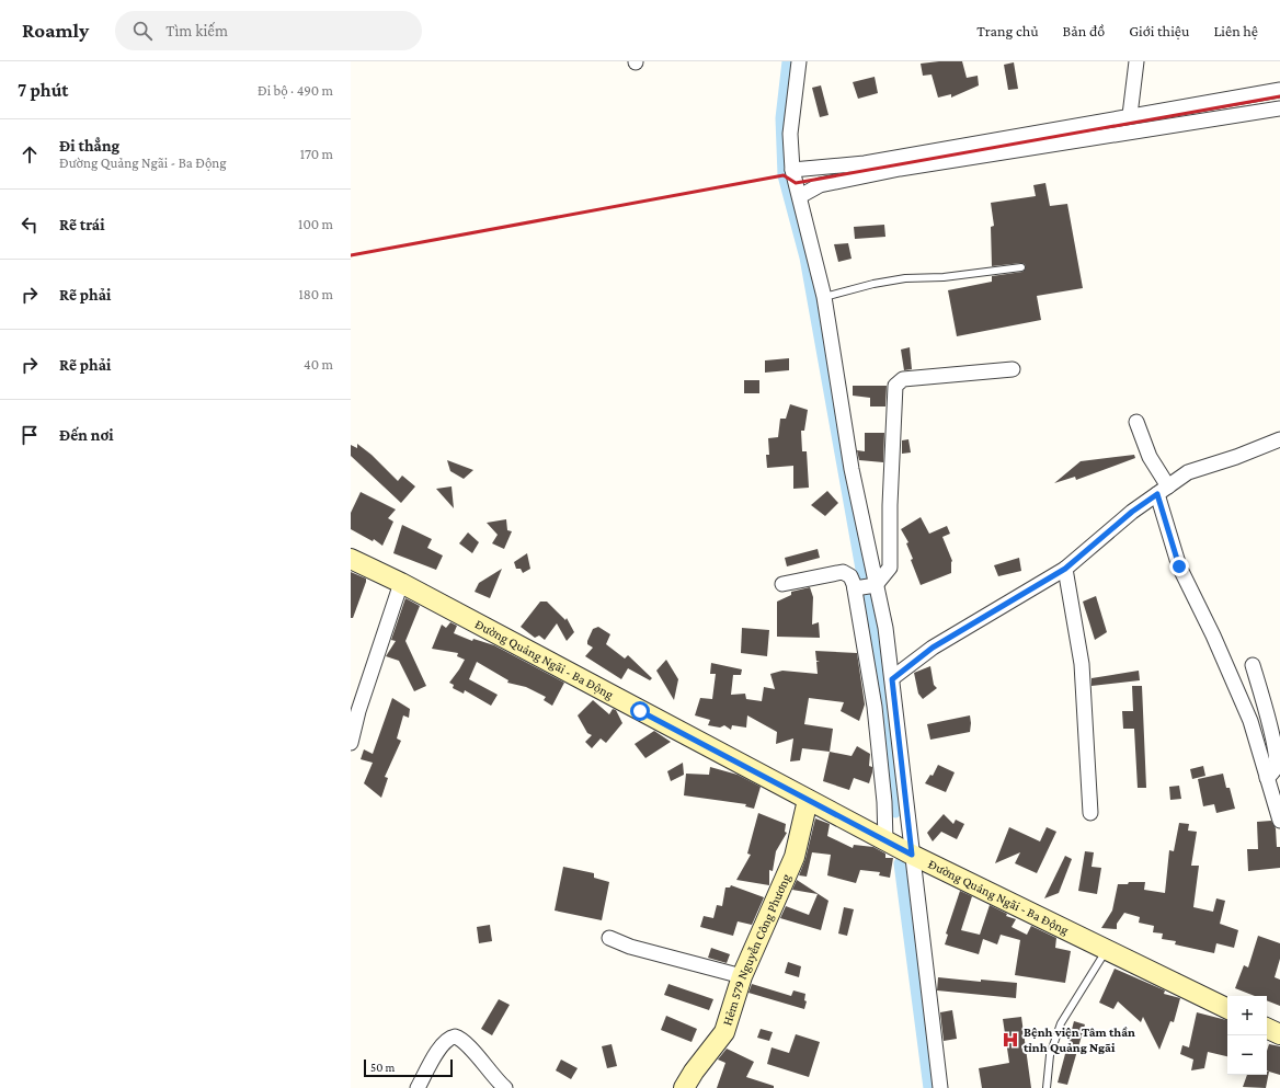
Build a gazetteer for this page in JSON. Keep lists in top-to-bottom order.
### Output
{
  "streets": {
    "main road": ["Đường Quảng Ngãi - Ba Động", "Hẻm 579 Nguyễn Công Phương"]
  },
  "crossings": [
    ["Đường Quảng Ngãi - Ba Động", "Hẻm 579 Nguyễn Công Phương"]
  ],
  "places": {
    "hospital": ["Bệnh viện Tâm thần tỉnh Quảng Ngãi"]
  },
  "scale_bar": "50 m",
  "page": {
    "header": "Roamly",
    "search": "Tìm kiếm",
    "nav": [
      "Trang chủ",
      "Bản đồ",
      "Giới thiệu",
      "Liên hệ"
    ],
    "heading": ["7 phút", "Đi bộ · 490 m"],
    "list": [
      ["Đi thẳng", "Đường Quảng Ngãi - Ba Động", "170 m"],
      ["Rẽ trái", "100 m"],
      ["Rẽ phải", "180 m"],
      ["Rẽ phải", "40 m"],
      "Đến nơi"
    ],
    "map_buttons": ["+", "−"],
    "scale": "50 m"
  }
}
